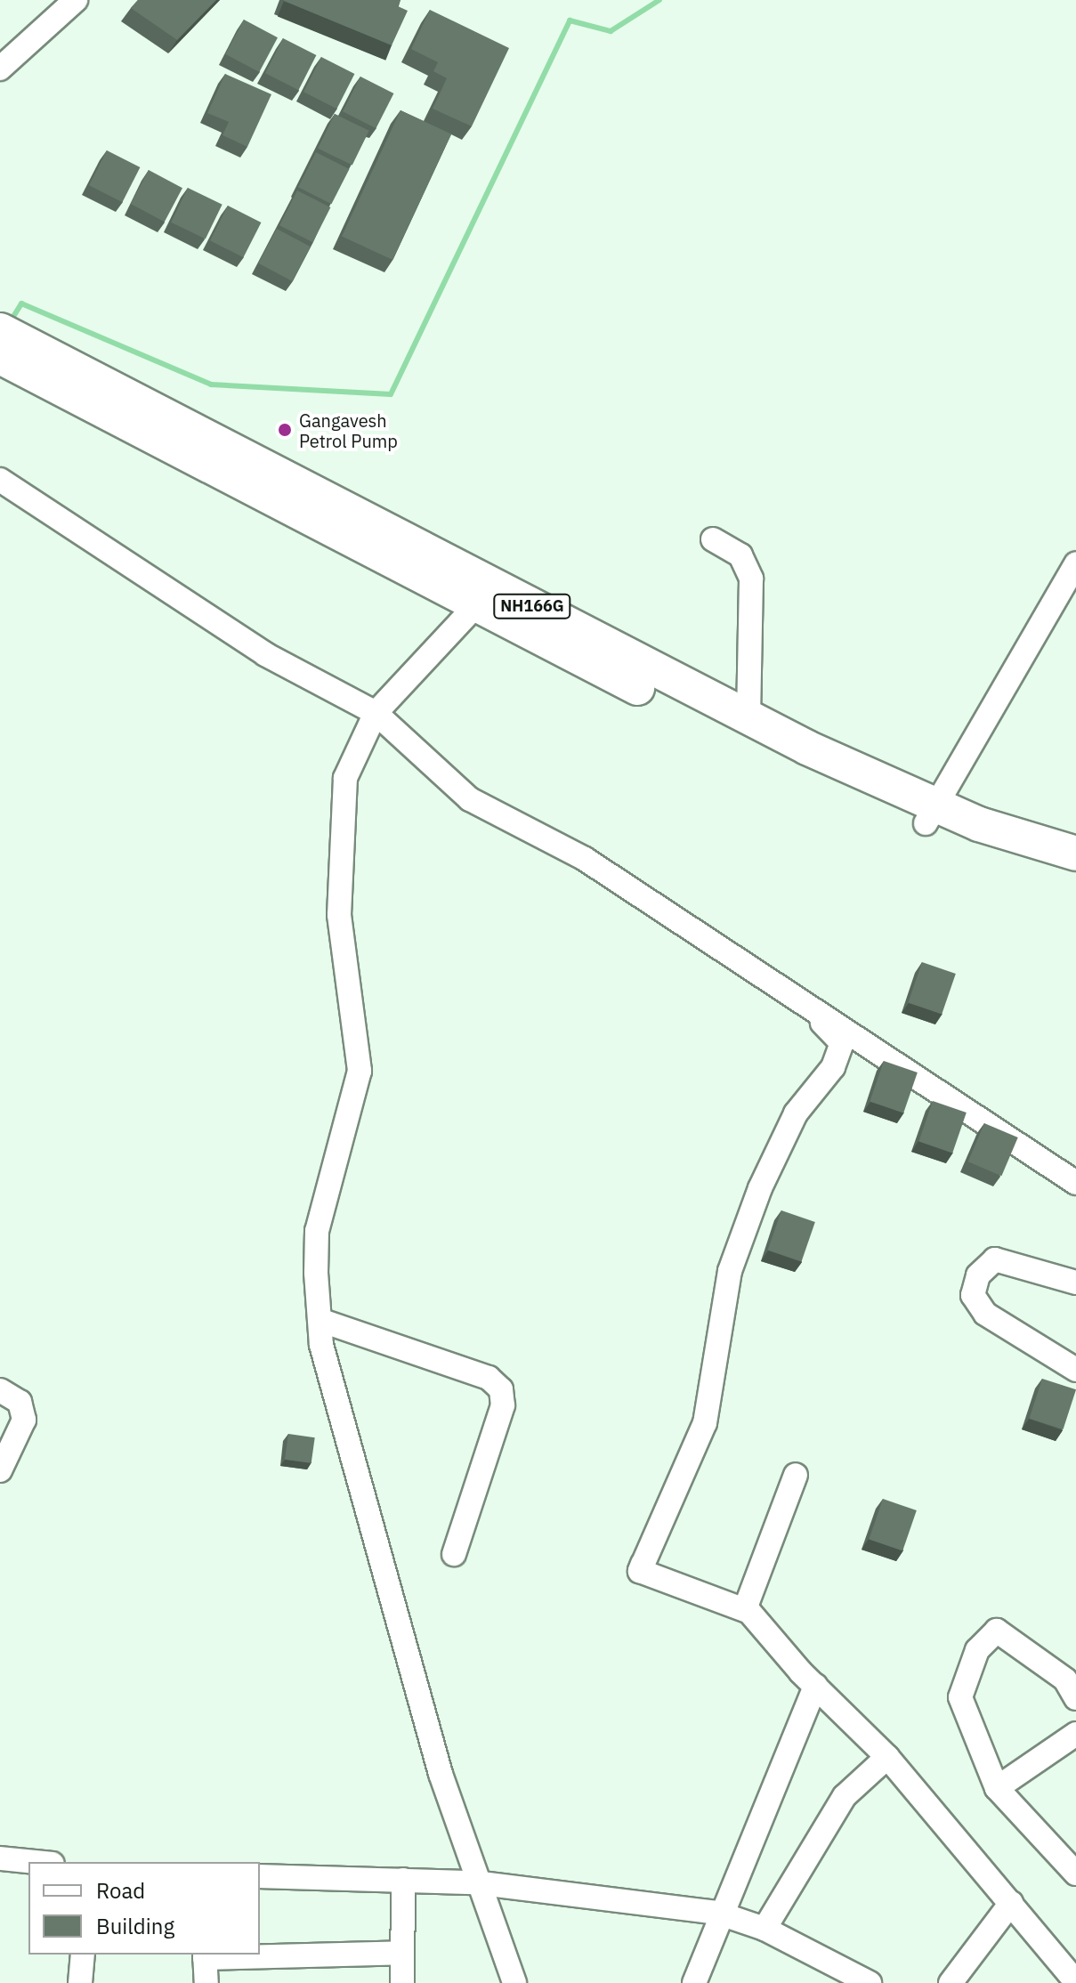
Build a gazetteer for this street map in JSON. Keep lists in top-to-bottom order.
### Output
{
  "streets": {
    "highway": ["NH166G"]
  },
  "places": ["Gangavesh Petrol Pump"],
  "legend": ["Road", "Building"]
}
